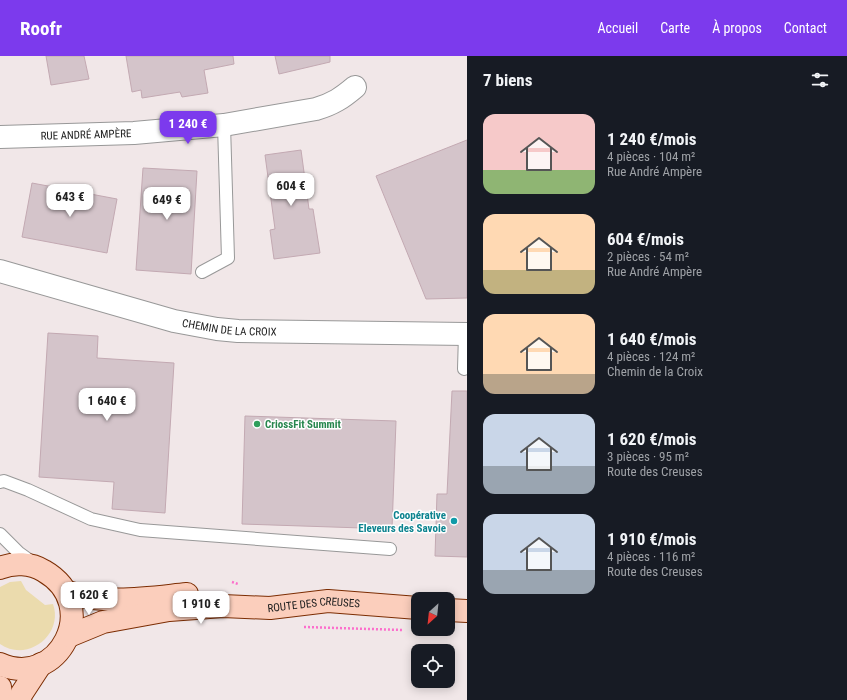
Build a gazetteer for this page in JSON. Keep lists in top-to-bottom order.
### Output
{
  "streets": {
    "main road": ["ROUTE DES CREUSES"],
    "street": ["RUE ANDRÉ AMPÈRE", "CHEMIN DE LA CROIX"]
  },
  "places": ["CriossFit Summit", "Coopérative Eleveurs des Savoie"],
  "north": "bottom left",
  "page": {
    "header": "Roofr",
    "nav": [
      "Accueil",
      "Carte",
      "À propos",
      "Contact"
    ],
    "heading": "7 biens",
    "list": [
      {
        "name": "1 240 €/mois",
        "note": "4 pièces · 104 m² · Rue André Ampère"
      },
      {
        "name": "604 €/mois",
        "note": "2 pièces · 54 m² · Rue André Ampère"
      },
      {
        "name": "1 640 €/mois",
        "note": "4 pièces · 124 m² · Chemin de la Croix"
      },
      {
        "name": "1 620 €/mois",
        "note": "3 pièces · 95 m² · Route des Creuses"
      },
      {
        "name": "1 910 €/mois",
        "note": "4 pièces · 116 m² · Route des Creuses"
      }
    ],
    "price": [
      "1 240 €",
      "604 €",
      "643 €",
      "649 €",
      "1 640 €",
      "1 620 €",
      "1 910 €"
    ]
  }
}
